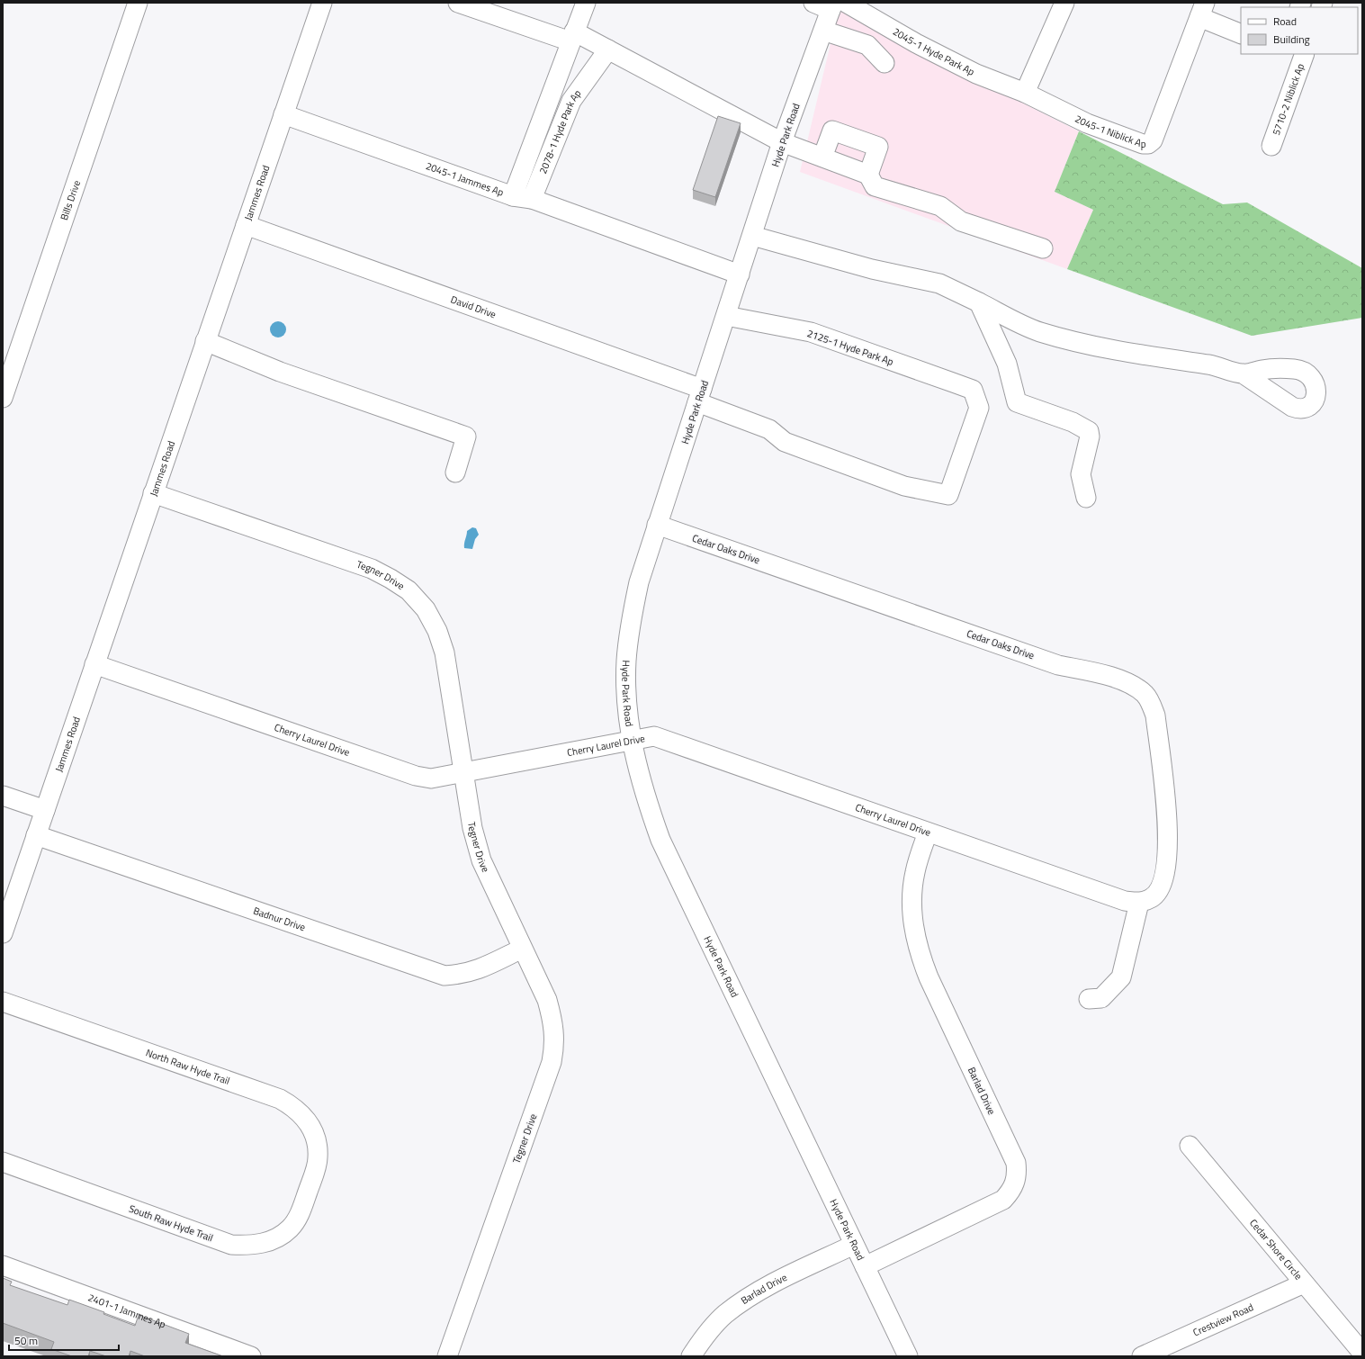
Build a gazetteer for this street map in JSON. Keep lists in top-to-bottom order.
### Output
{
  "streets": {
    "street": [
      "2045-1 Hyde Park Ap",
      "5710-2 Niblick Ap",
      "2045-1 Niblick Ap",
      "2078-1 Hyde Park Ap",
      "Hyde Park Road",
      "2045-1 Jammes Ap",
      "Jammes Road",
      "Bills Drive",
      "David Drive",
      "2125-1 Hyde Park Ap",
      "Cedar Oaks Drive",
      "Tegner Drive",
      "Cherry Laurel Drive",
      "Badnur Drive",
      "North Raw Hyde Trail",
      "Barlad Drive",
      "South Raw Hyde Trail",
      "Cedar Shore Circle",
      "2401-1 Jammes Ap",
      "Crestview Road"
    ]
  },
  "crossings": [
    ["2045-1 Hyde Park Ap", "2045-1 Niblick Ap"],
    ["2045-1 Hyde Park Ap", "Hyde Park Road"],
    ["Hyde Park Road", "David Drive"],
    ["Hyde Park Road", "2125-1 Hyde Park Ap"],
    ["Hyde Park Road", "Cedar Oaks Drive"],
    ["Hyde Park Road", "Cherry Laurel Drive"],
    ["Hyde Park Road", "Barlad Drive"],
    ["2045-1 Jammes Ap", "Jammes Road"],
    ["Jammes Road", "David Drive"],
    ["Jammes Road", "Tegner Drive"],
    ["Jammes Road", "Cherry Laurel Drive"],
    ["Jammes Road", "Badnur Drive"],
    ["David Drive", "2125-1 Hyde Park Ap"],
    ["Cedar Oaks Drive", "Cherry Laurel Drive"],
    ["Tegner Drive", "Cherry Laurel Drive"],
    ["Tegner Drive", "Badnur Drive"],
    ["Cherry Laurel Drive", "Barlad Drive"],
    ["North Raw Hyde Trail", "South Raw Hyde Trail"],
    ["Cedar Shore Circle", "Crestview Road"]
  ],
  "legend": ["Road", "Building"],
  "scale_bar": "50 m"
}
